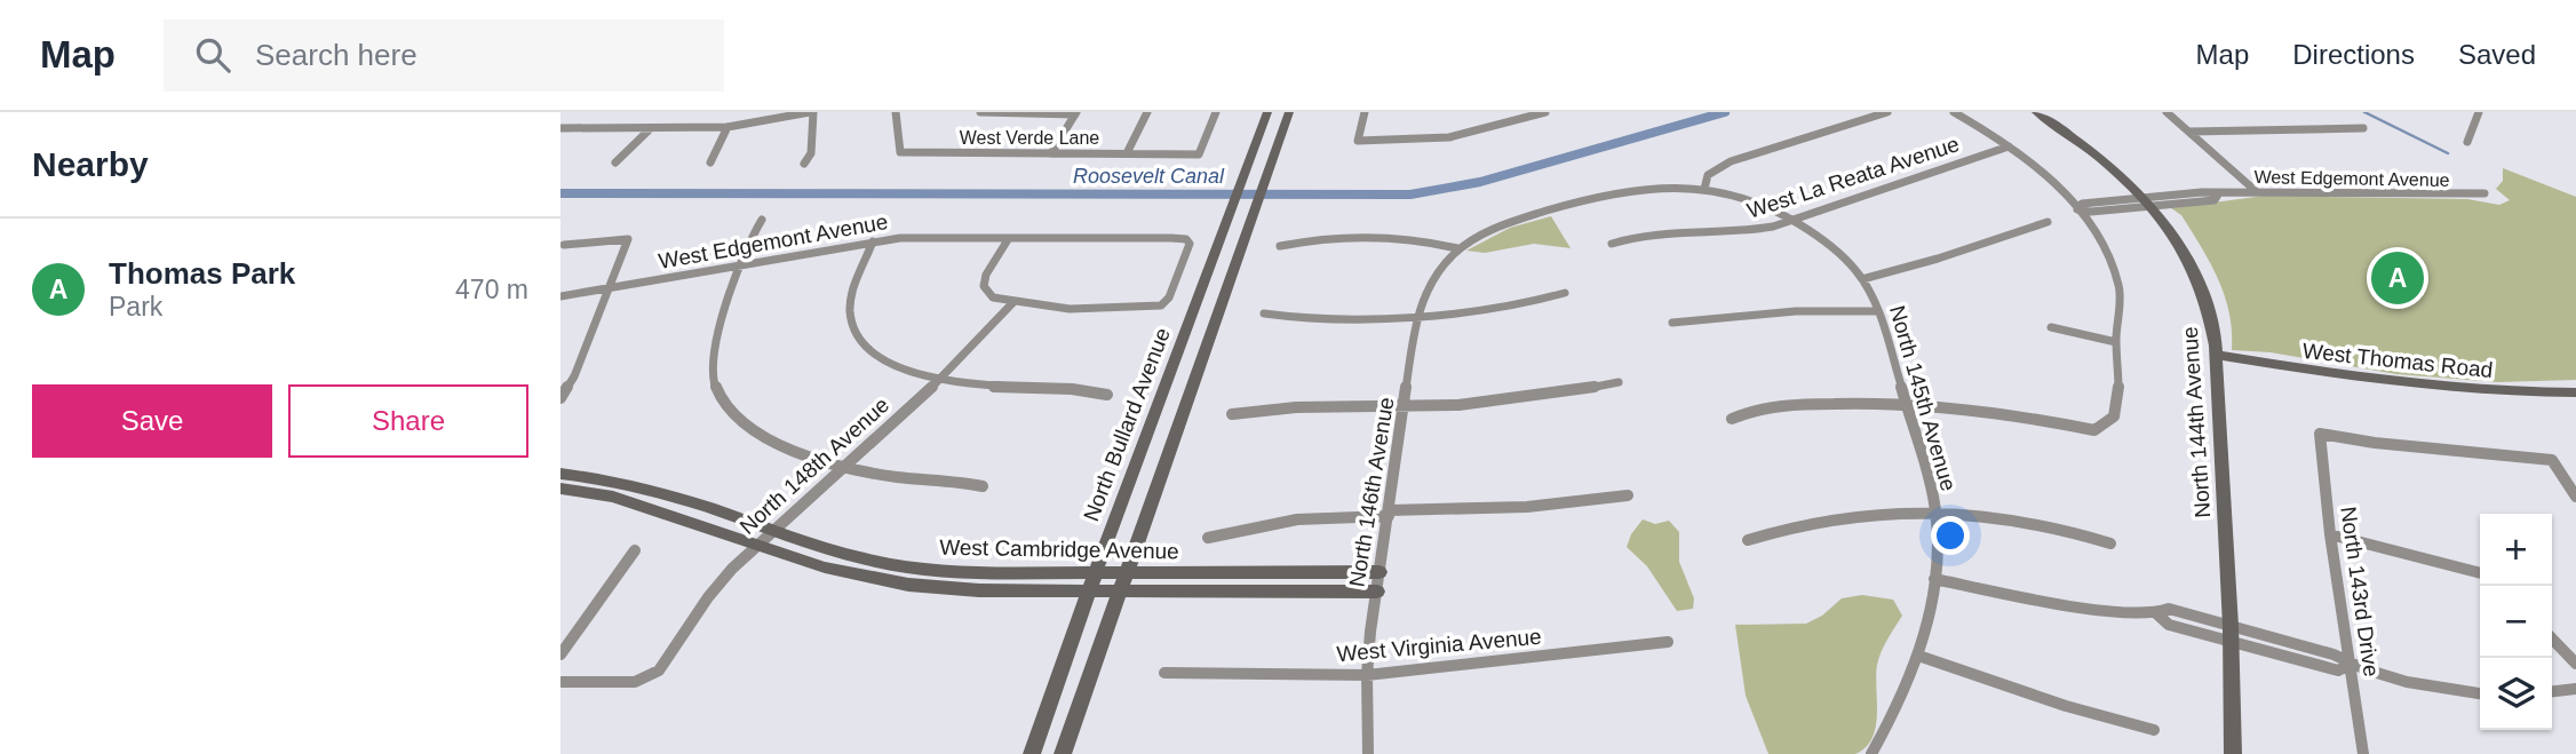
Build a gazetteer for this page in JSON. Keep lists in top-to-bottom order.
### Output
{
  "streets": {
    "main road": [
      "West Thomas Road",
      "North 144th Avenue",
      "North Bullard Avenue",
      "West Cambridge Avenue"
    ],
    "street": [
      "West Verde Lane",
      "West La Reata Avenue",
      "West Edgemont Avenue",
      "North 145th Avenue",
      "North 148th Avenue",
      "North 146th Avenue",
      "North 143rd Drive",
      "West Virginia Avenue"
    ]
  },
  "crossings": [
    ["West La Reata Avenue", "North 145th Avenue"],
    ["West Edgemont Avenue", "North 144th Avenue"],
    ["West Thomas Road", "North 144th Avenue"],
    ["North 145th Avenue", "North 146th Avenue"],
    ["North Bullard Avenue", "West Cambridge Avenue"],
    ["North 148th Avenue", "West Cambridge Avenue"],
    ["North 146th Avenue", "West Cambridge Avenue"],
    ["North 146th Avenue", "West Virginia Avenue"]
  ],
  "water": ["Roosevelt Canal"],
  "page": {
    "header": "Map",
    "search": "Search here",
    "nav": ["Map", "Directions", "Saved"],
    "heading": "Nearby",
    "list": [
      {
        "mark": "A",
        "name": "Thomas Park",
        "note": "Park",
        "value": "470 m"
      }
    ],
    "pins": "A",
    "buttons": ["Save", "Share"],
    "map_buttons": ["+", "−"]
  }
}
